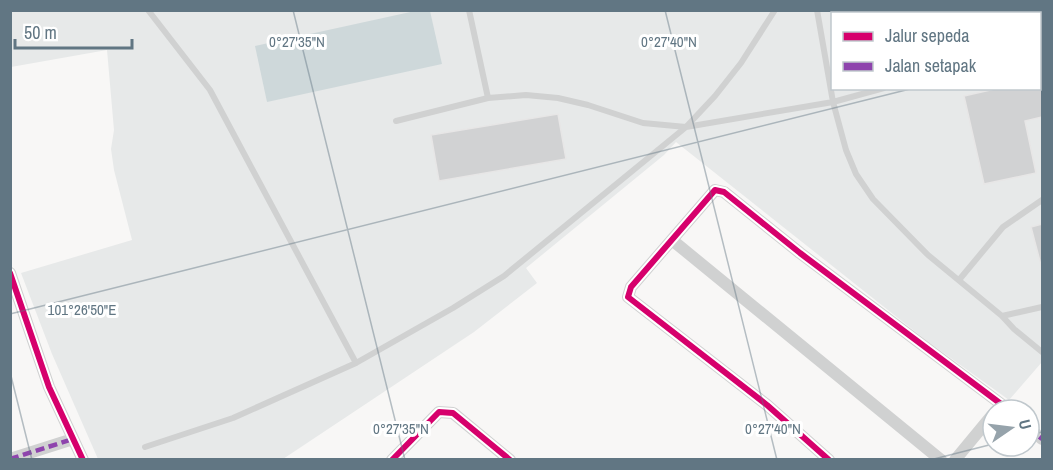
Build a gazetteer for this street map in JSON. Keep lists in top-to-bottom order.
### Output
{
  "legend": ["Jalur sepeda", "Jalan setapak"],
  "scale_bar": "50 m",
  "north": "right",
  "coordinates": ["0°27'35\"N", "0°27'40\"N", "101°26'50\"E"]
}
